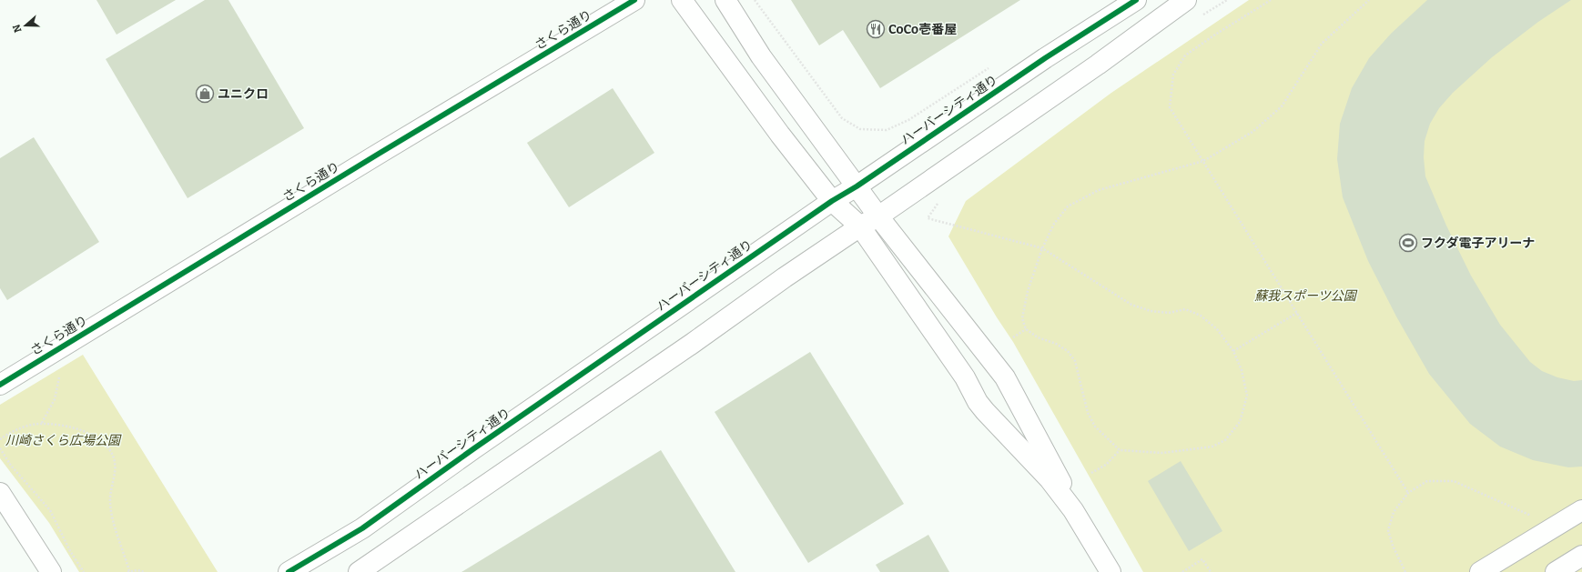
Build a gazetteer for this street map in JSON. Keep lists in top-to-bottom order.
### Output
{
  "streets": {
    "street": ["さくら通り", "ハーバーシティ通り"]
  },
  "parks": ["蘇我スポーツ公園", "川崎さくら広場公園"],
  "places": {
    "restaurant": ["CoCo壱番屋"],
    "shop": ["ユニクロ"],
    "sports": ["フクダ電子アリーナ"]
  },
  "north": "left"
}
